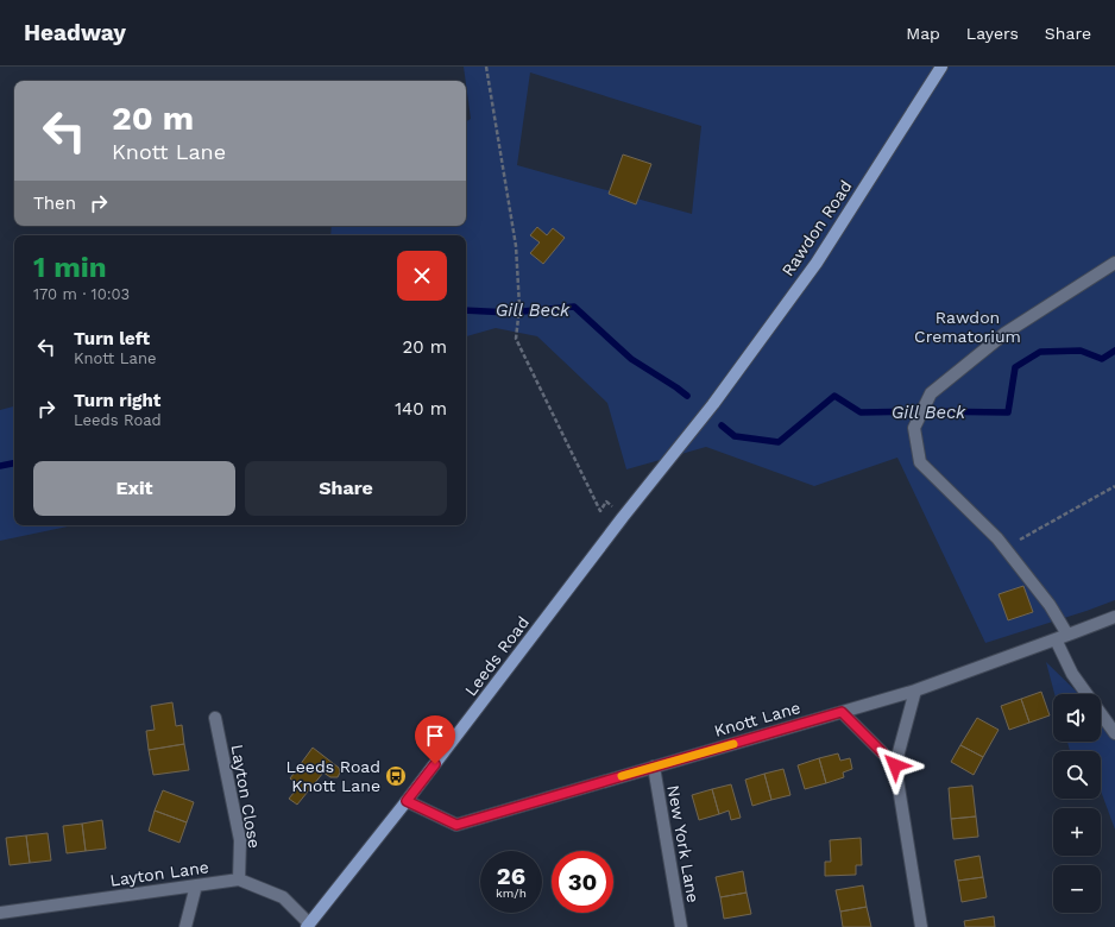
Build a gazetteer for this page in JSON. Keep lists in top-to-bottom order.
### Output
{
  "streets": {
    "main road": ["Rawdon Road", "Leeds Road"],
    "street": [
      "Knott Lane",
      "Layton Close",
      "New York Lane",
      "Layton Lane"
    ]
  },
  "crossings": [
    ["Rawdon Road", "Leeds Road"],
    ["Leeds Road", "Knott Lane"],
    ["Knott Lane", "New York Lane"],
    ["Layton Close", "Layton Lane"]
  ],
  "water": ["Gill Beck"],
  "parks": ["Rawdon Crematorium"],
  "places": {
    "bus stop": ["Leeds Road Knott Lane"]
  },
  "page": {
    "header": "Headway",
    "nav": ["Map", "Layers", "Share"],
    "turn": ["20 m", "Knott Lane"],
    "then": "Then",
    "heading": ["1 min", "170 m · 10:03"],
    "list": [
      {
        "name": "Turn left",
        "note": "Knott Lane",
        "value": "20 m"
      },
      {
        "name": "Turn right",
        "note": "Leeds Road",
        "value": "140 m"
      }
    ],
    "buttons": ["Exit", "Share"],
    "map_buttons": ["+", "−"],
    "speed": "26 km/h",
    "limit": "30"
  }
}
